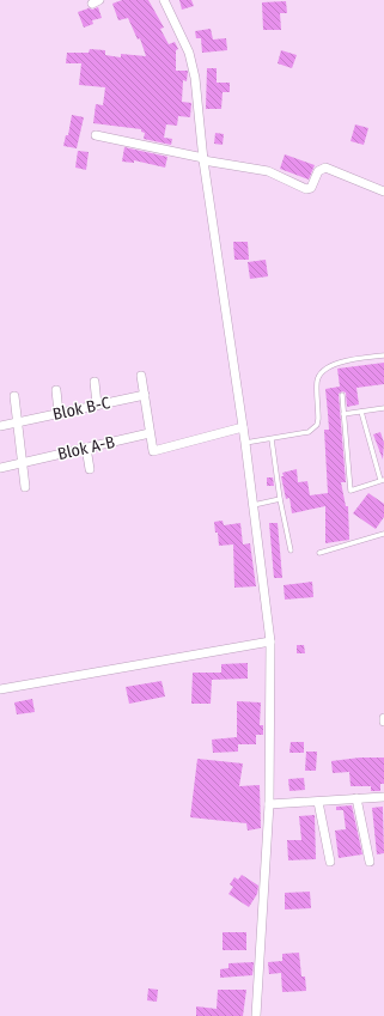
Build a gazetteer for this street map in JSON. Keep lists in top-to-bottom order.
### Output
{
  "streets": {
    "street": ["Blok B-C", "Blok A-B"]
  }
}
